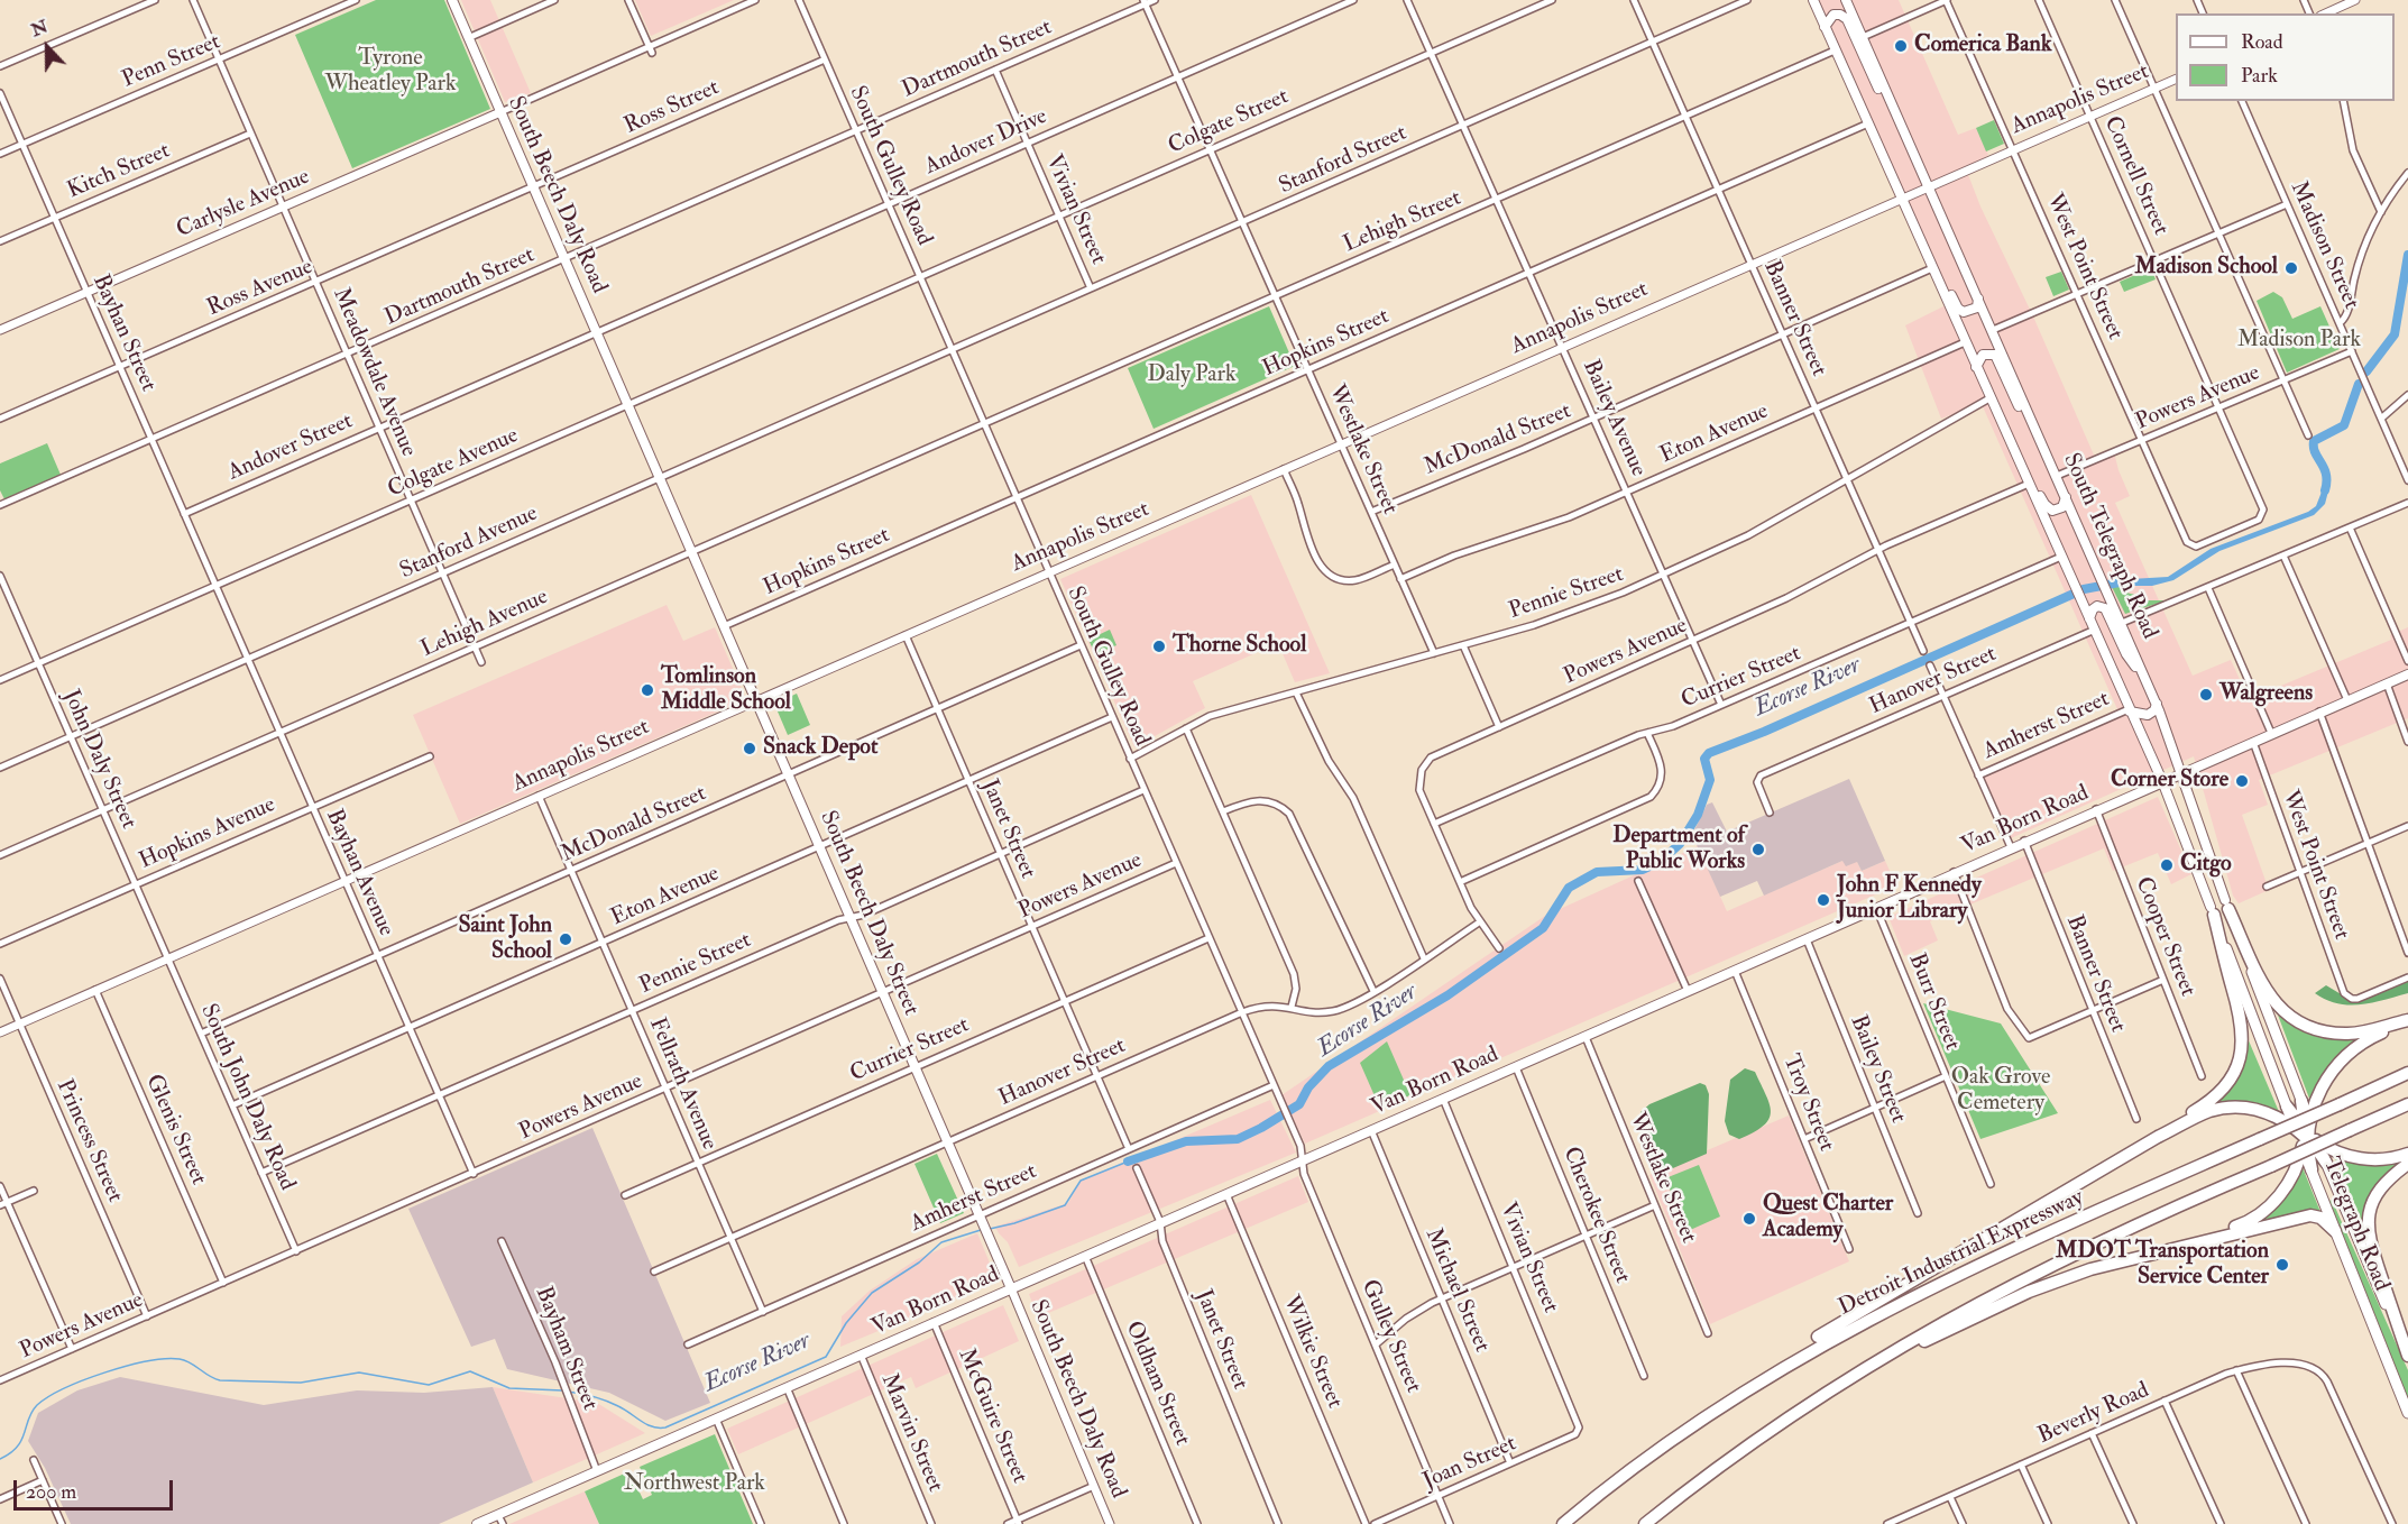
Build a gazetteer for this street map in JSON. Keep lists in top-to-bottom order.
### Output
{
  "streets": {
    "highway": ["South Telegraph Road", "Telegraph Road", "Detroit Industrial Expressway"],
    "main road": ["South Beech Daly Road", "Van Born Road", "South Beech Daly Street"],
    "street": [
      "Dartmouth Street",
      "Penn Street",
      "Annapolis Street",
      "Ross Street",
      "Colgate Street",
      "Andover Drive",
      "Stanford Street",
      "South Gulley Road",
      "Kitch Street",
      "Cornell Street",
      "Carlysle Avenue",
      "Vivian Street",
      "Lehigh Street",
      "Madison Street",
      "West Point Street",
      "Ross Avenue",
      "Banner Street",
      "Bayhan Street",
      "Hopkins Street",
      "Meadowdale Avenue",
      "Powers Avenue",
      "Bailey Avenue",
      "Eton Avenue",
      "McDonald Street",
      "Andover Street",
      "Westlake Street",
      "Colgate Avenue",
      "Stanford Avenue",
      "Pennie Street",
      "Lehigh Avenue",
      "Currier Street",
      "Hanover Street",
      "Amherst Street",
      "John Daly Street",
      "Janet Street",
      "Hopkins Avenue",
      "Bayhan Avenue",
      "Cooper Street",
      "Burr Street",
      "Bailey Street",
      "Fellrath Avenue",
      "South John Daly Road",
      "Troy Street",
      "Glenis Street",
      "Princess Street",
      "Cherokee Street",
      "Michael Street",
      "Gulley Street",
      "Bayham Street",
      "Wilkie Street",
      "Oldham Street",
      "Beverly Road",
      "McGuire Street",
      "Marvin Street",
      "Joan Street"
    ]
  },
  "crossings": [
    ["Dartmouth Street", "South Gulley Road"],
    ["Dartmouth Street", "South Beech Daly Road"],
    ["Dartmouth Street", "Vivian Street"],
    ["Dartmouth Street", "Bayhan Street"],
    ["Dartmouth Street", "Meadowdale Avenue"],
    ["Dartmouth Street", "Westlake Street"],
    ["Penn Street", "Bayhan Street"],
    ["Penn Street", "Meadowdale Avenue"],
    ["Annapolis Street", "South Gulley Road"],
    ["Annapolis Street", "Cornell Street"],
    ["Annapolis Street", "West Point Street"],
    ["Annapolis Street", "Banner Street"],
    ["Annapolis Street", "Bailey Avenue"],
    ["Annapolis Street", "Westlake Street"],
    ["Annapolis Street", "South Telegraph Road"],
    ["Annapolis Street", "John Daly Street"],
    ["Annapolis Street", "Janet Street"],
    ["Annapolis Street", "Bayhan Avenue"],
    ["Annapolis Street", "South Beech Daly Street"],
    ["Annapolis Street", "Fellrath Avenue"],
    ["Annapolis Street", "South John Daly Road"],
    ["Annapolis Street", "Glenis Street"],
    ["Annapolis Street", "Princess Street"],
    ["Ross Street", "South Gulley Road"],
    ["Ross Street", "South Beech Daly Road"],
    ["Ross Street", "Ross Avenue"],
    ["Colgate Street", "South Gulley Road"],
    ["Colgate Street", "Vivian Street"],
    ["Colgate Street", "Bailey Avenue"],
    ["Colgate Street", "Westlake Street"],
    ["Colgate Street", "Colgate Avenue"],
    ["Andover Drive", "South Gulley Road"],
    ["Andover Drive", "South Beech Daly Road"],
    ["Andover Drive", "Vivian Street"],
    ["Andover Drive", "Andover Street"],
    ["Andover Drive", "Westlake Street"],
    ["Stanford Street", "South Gulley Road"],
    ["Stanford Street", "Vivian Street"],
    ["Stanford Street", "Banner Street"],
    ["Stanford Street", "Bailey Avenue"],
    ["Stanford Street", "Westlake Street"],
    ["Stanford Street", "Stanford Avenue"],
    ["South Gulley Road", "Lehigh Street"],
    ["South Gulley Road", "Hopkins Street"],
    ["South Gulley Road", "Powers Avenue"],
    ["South Gulley Road", "Eton Avenue"],
    ["South Gulley Road", "McDonald Street"],
    ["South Gulley Road", "Colgate Avenue"],
    ["South Gulley Road", "Stanford Avenue"],
    ["South Gulley Road", "Pennie Street"],
    ["South Gulley Road", "Lehigh Avenue"],
    ["South Gulley Road", "Currier Street"],
    ["South Gulley Road", "Hanover Street"],
    ["South Gulley Road", "Amherst Street"],
    ["South Gulley Road", "Van Born Road"],
    ["South Gulley Road", "Gulley Street"],
    ["Kitch Street", "Bayhan Street"],
    ["Kitch Street", "Meadowdale Avenue"],
    ["Cornell Street", "West Point Street"],
    ["Cornell Street", "Powers Avenue"],
    ["South Beech Daly Road", "Carlysle Avenue"],
    ["South Beech Daly Road", "Ross Avenue"],
    ["South Beech Daly Road", "Andover Street"],
    ["South Beech Daly Road", "Colgate Avenue"],
    ["South Beech Daly Road", "Stanford Avenue"],
    ["South Beech Daly Road", "Hanover Street"],
    ["South Beech Daly Road", "Amherst Street"],
    ["South Beech Daly Road", "Van Born Road"],
    ["South Beech Daly Road", "South Beech Daly Street"],
    ["Carlysle Avenue", "Bayhan Street"],
    ["Carlysle Avenue", "Meadowdale Avenue"],
    ["Vivian Street", "Van Born Road"],
    ["Vivian Street", "Joan Street"],
    ["Lehigh Street", "Banner Street"],
    ["Lehigh Street", "Bailey Avenue"],
    ["Lehigh Street", "Westlake Street"],
    ["Lehigh Street", "Lehigh Avenue"],
    ["Madison Street", "Powers Avenue"],
    ["West Point Street", "Powers Avenue"],
    ["West Point Street", "Van Born Road"],
    ["Ross Avenue", "Bayhan Street"],
    ["Ross Avenue", "Meadowdale Avenue"],
    ["Banner Street", "Hopkins Street"],
    ["Banner Street", "Powers Avenue"],
    ["Banner Street", "Eton Avenue"],
    ["Banner Street", "McDonald Street"],
    ["Banner Street", "Pennie Street"],
    ["Banner Street", "Currier Street"],
    ["Banner Street", "Van Born Road"],
    ["Bayhan Street", "Andover Street"],
    ["Bayhan Street", "Colgate Avenue"],
    ["Bayhan Street", "Bayhan Avenue"],
    ["Hopkins Street", "Bailey Avenue"],
    ["Hopkins Street", "Westlake Street"],
    ["Meadowdale Avenue", "Andover Street"],
    ["Meadowdale Avenue", "Colgate Avenue"],
    ["Meadowdale Avenue", "Stanford Avenue"],
    ["Meadowdale Avenue", "Lehigh Avenue"],
    ["Powers Avenue", "Bailey Avenue"],
    ["Powers Avenue", "South Telegraph Road"],
    ["Powers Avenue", "Currier Street"],
    ["Powers Avenue", "Hanover Street"],
    ["Powers Avenue", "Janet Street"],
    ["Powers Avenue", "Bayhan Avenue"],
    ["Powers Avenue", "South Beech Daly Street"],
    ["Powers Avenue", "Fellrath Avenue"],
    ["Powers Avenue", "South John Daly Road"],
    ["Powers Avenue", "Glenis Street"],
    ["Powers Avenue", "Princess Street"],
    ["Bailey Avenue", "Eton Avenue"],
    ["Bailey Avenue", "McDonald Street"],
    ["Bailey Avenue", "Pennie Street"],
    ["Bailey Avenue", "Currier Street"],
    ["Eton Avenue", "Westlake Street"],
    ["Eton Avenue", "Janet Street"],
    ["Eton Avenue", "Bayhan Avenue"],
    ["Eton Avenue", "South Beech Daly Street"],
    ["Eton Avenue", "Fellrath Avenue"],
    ["Eton Avenue", "South John Daly Road"],
    ["McDonald Street", "Westlake Street"],
    ["McDonald Street", "Janet Street"],
    ["McDonald Street", "Bayhan Avenue"],
    ["McDonald Street", "South Beech Daly Street"],
    ["McDonald Street", "Fellrath Avenue"],
    ["McDonald Street", "South John Daly Road"],
    ["Westlake Street", "Pennie Street"],
    ["Westlake Street", "Van Born Road"],
    ["Colgate Avenue", "John Daly Street"],
    ["Colgate Avenue", "Bayhan Avenue"],
    ["Stanford Avenue", "John Daly Street"],
    ["Stanford Avenue", "Bayhan Avenue"],
    ["South Telegraph Road", "Van Born Road"],
    ["Pennie Street", "Janet Street"],
    ["Pennie Street", "Bayhan Avenue"],
    ["Pennie Street", "South Beech Daly Street"],
    ["Pennie Street", "Fellrath Avenue"],
    ["Pennie Street", "South John Daly Road"],
    ["Lehigh Avenue", "John Daly Street"],
    ["Lehigh Avenue", "Bayhan Avenue"],
    ["Currier Street", "Janet Street"],
    ["Currier Street", "South Beech Daly Street"],
    ["Currier Street", "Fellrath Avenue"],
    ["Hanover Street", "Janet Street"],
    ["Hanover Street", "South Beech Daly Street"],
    ["Hanover Street", "Fellrath Avenue"],
    ["Amherst Street", "Janet Street"],
    ["Amherst Street", "Fellrath Avenue"],
    ["John Daly Street", "Hopkins Avenue"],
    ["John Daly Street", "South John Daly Road"],
    ["Van Born Road", "Janet Street"],
    ["Van Born Road", "Cooper Street"],
    ["Van Born Road", "Burr Street"],
    ["Van Born Road", "Bailey Street"],
    ["Van Born Road", "Troy Street"],
    ["Van Born Road", "Cherokee Street"],
    ["Van Born Road", "Michael Street"],
    ["Van Born Road", "Gulley Street"],
    ["Van Born Road", "Bayham Street"],
    ["Van Born Road", "Wilkie Street"],
    ["Van Born Road", "Oldham Street"],
    ["Van Born Road", "McGuire Street"],
    ["Van Born Road", "Marvin Street"],
    ["Hopkins Avenue", "Bayhan Avenue"],
    ["Michael Street", "Joan Street"],
    ["Gulley Street", "Joan Street"]
  ],
  "water": ["Ecorse River"],
  "parks": [
    "Tyrone Wheatley Park",
    "Madison Park",
    "Daly Park",
    "Oak Grove Cemetery",
    "Northwest Park"
  ],
  "places": [
    "Comerica Bank",
    "Madison School",
    "Thorne School",
    "Tomlinson Middle School",
    "Walgreens",
    "Snack Depot",
    "Corner Store",
    "Department of Public Works",
    "Citgo",
    "John F Kennedy Junior Library",
    "Saint John School",
    "Quest Charter Academy",
    "MDOT Transportation Service Center"
  ],
  "legend": ["Road", "Park"],
  "scale_bar": "200 m",
  "north": "top"
}
